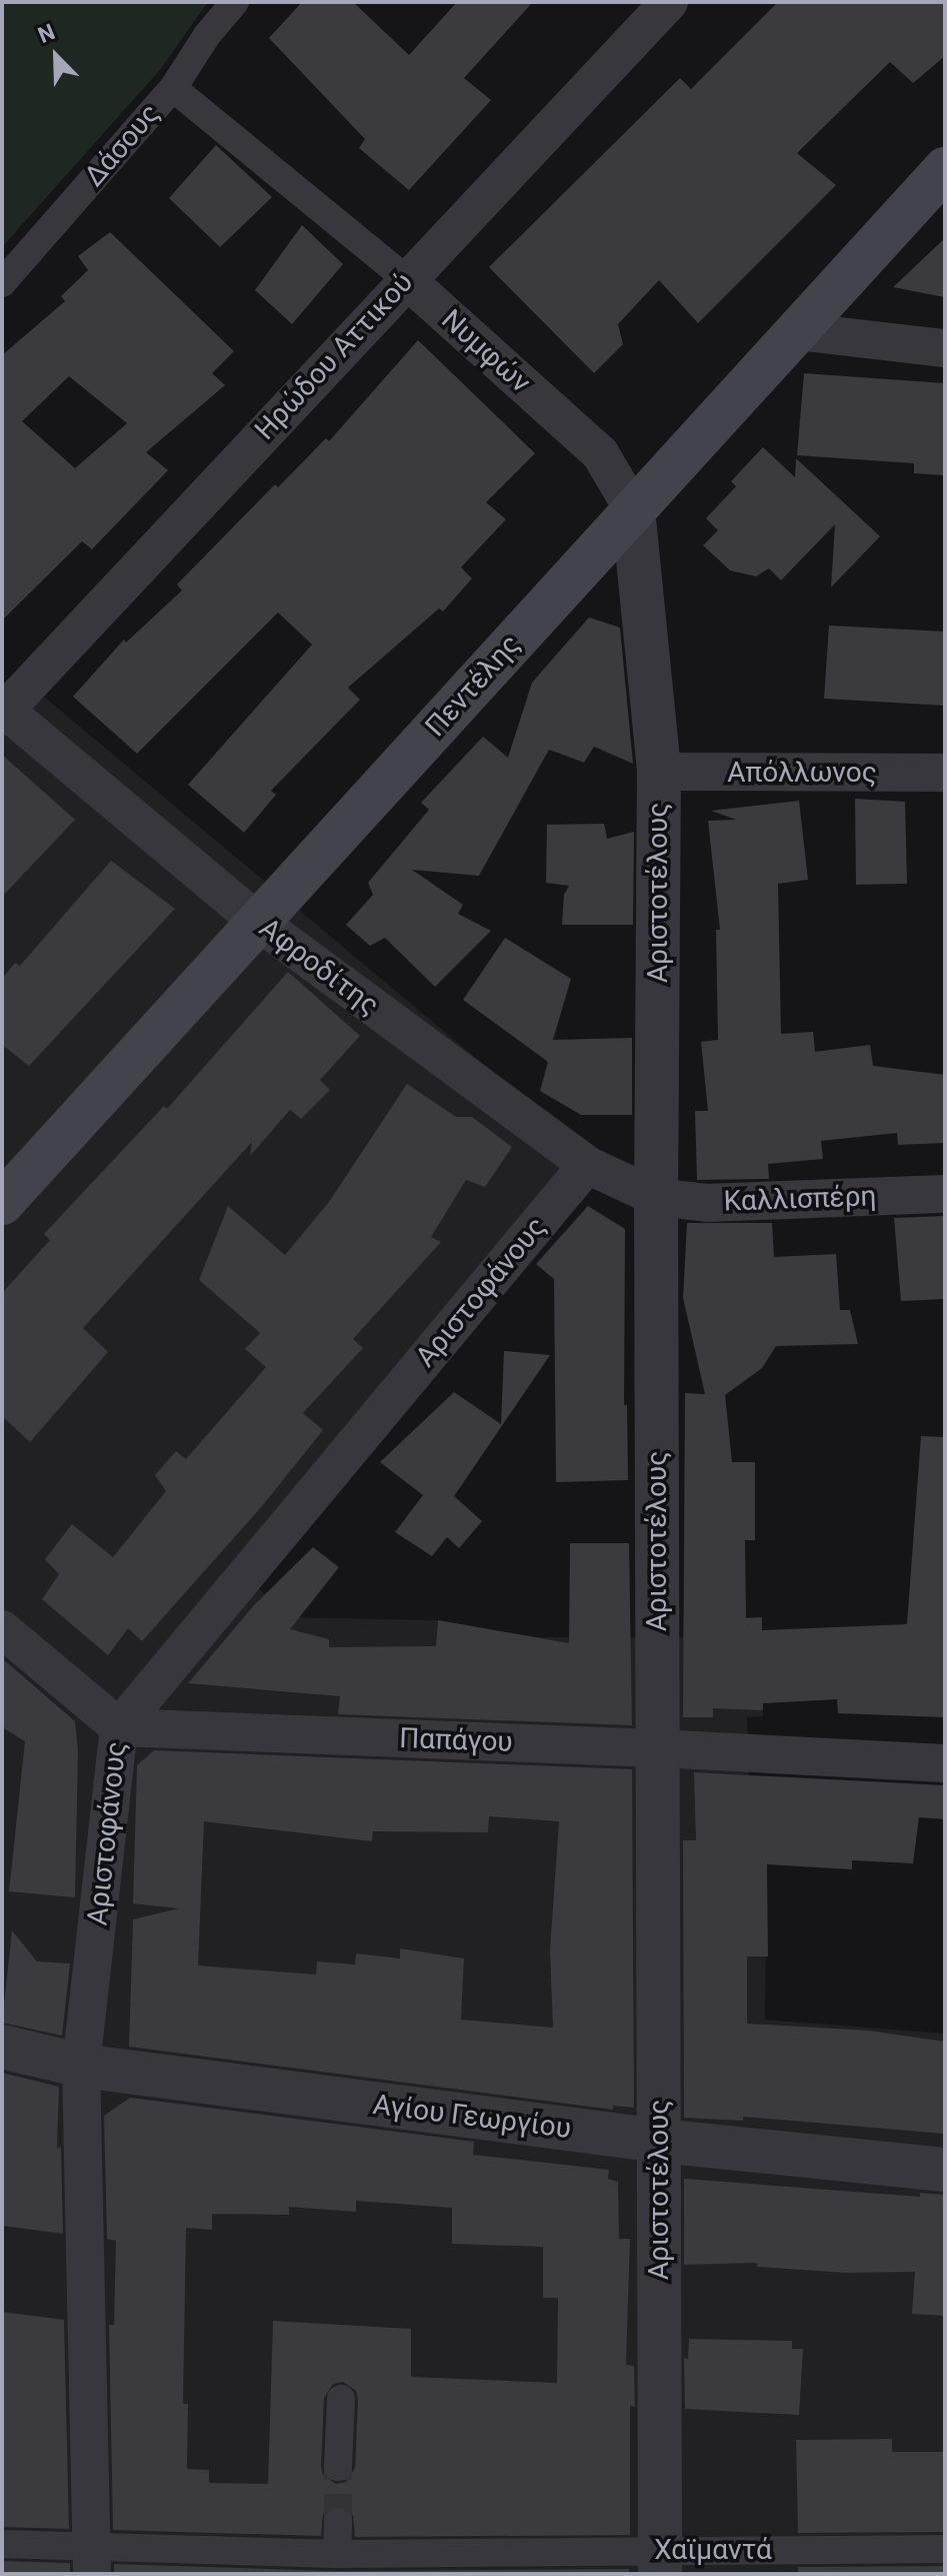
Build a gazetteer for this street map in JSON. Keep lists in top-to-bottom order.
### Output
{
  "streets": {
    "main road": ["Πεντέλης"],
    "street": [
      "Δάσους",
      "Νυμφών",
      "Ηρώδου Αττικού",
      "Απόλλωνος",
      "Αριστοτέλους",
      "Αφροδίτης",
      "Καλλισπέρη",
      "Αριστοφάνους",
      "Παπάγου",
      "Αγίου Γεωργίου",
      "Χαϊμαντά"
    ]
  },
  "crossings": [
    ["Δάσους", "Νυμφών"],
    ["Νυμφών", "Ηρώδου Αττικού"],
    ["Νυμφών", "Πεντέλης"],
    ["Νυμφών", "Αριστοτέλους"],
    ["Ηρώδου Αττικού", "Αφροδίτης"],
    ["Πεντέλης", "Αριστοτέλους"],
    ["Πεντέλης", "Αφροδίτης"],
    ["Απόλλωνος", "Αριστοτέλους"],
    ["Αριστοτέλους", "Αφροδίτης"],
    ["Αριστοτέλους", "Καλλισπέρη"],
    ["Αριστοτέλους", "Παπάγου"],
    ["Αριστοτέλους", "Αγίου Γεωργίου"],
    ["Αριστοτέλους", "Χαϊμαντά"],
    ["Αφροδίτης", "Καλλισπέρη"],
    ["Αφροδίτης", "Αριστοφάνους"],
    ["Αριστοφάνους", "Παπάγου"],
    ["Αριστοφάνους", "Αγίου Γεωργίου"],
    ["Αριστοφάνους", "Χαϊμαντά"]
  ],
  "north": "top left"
}
